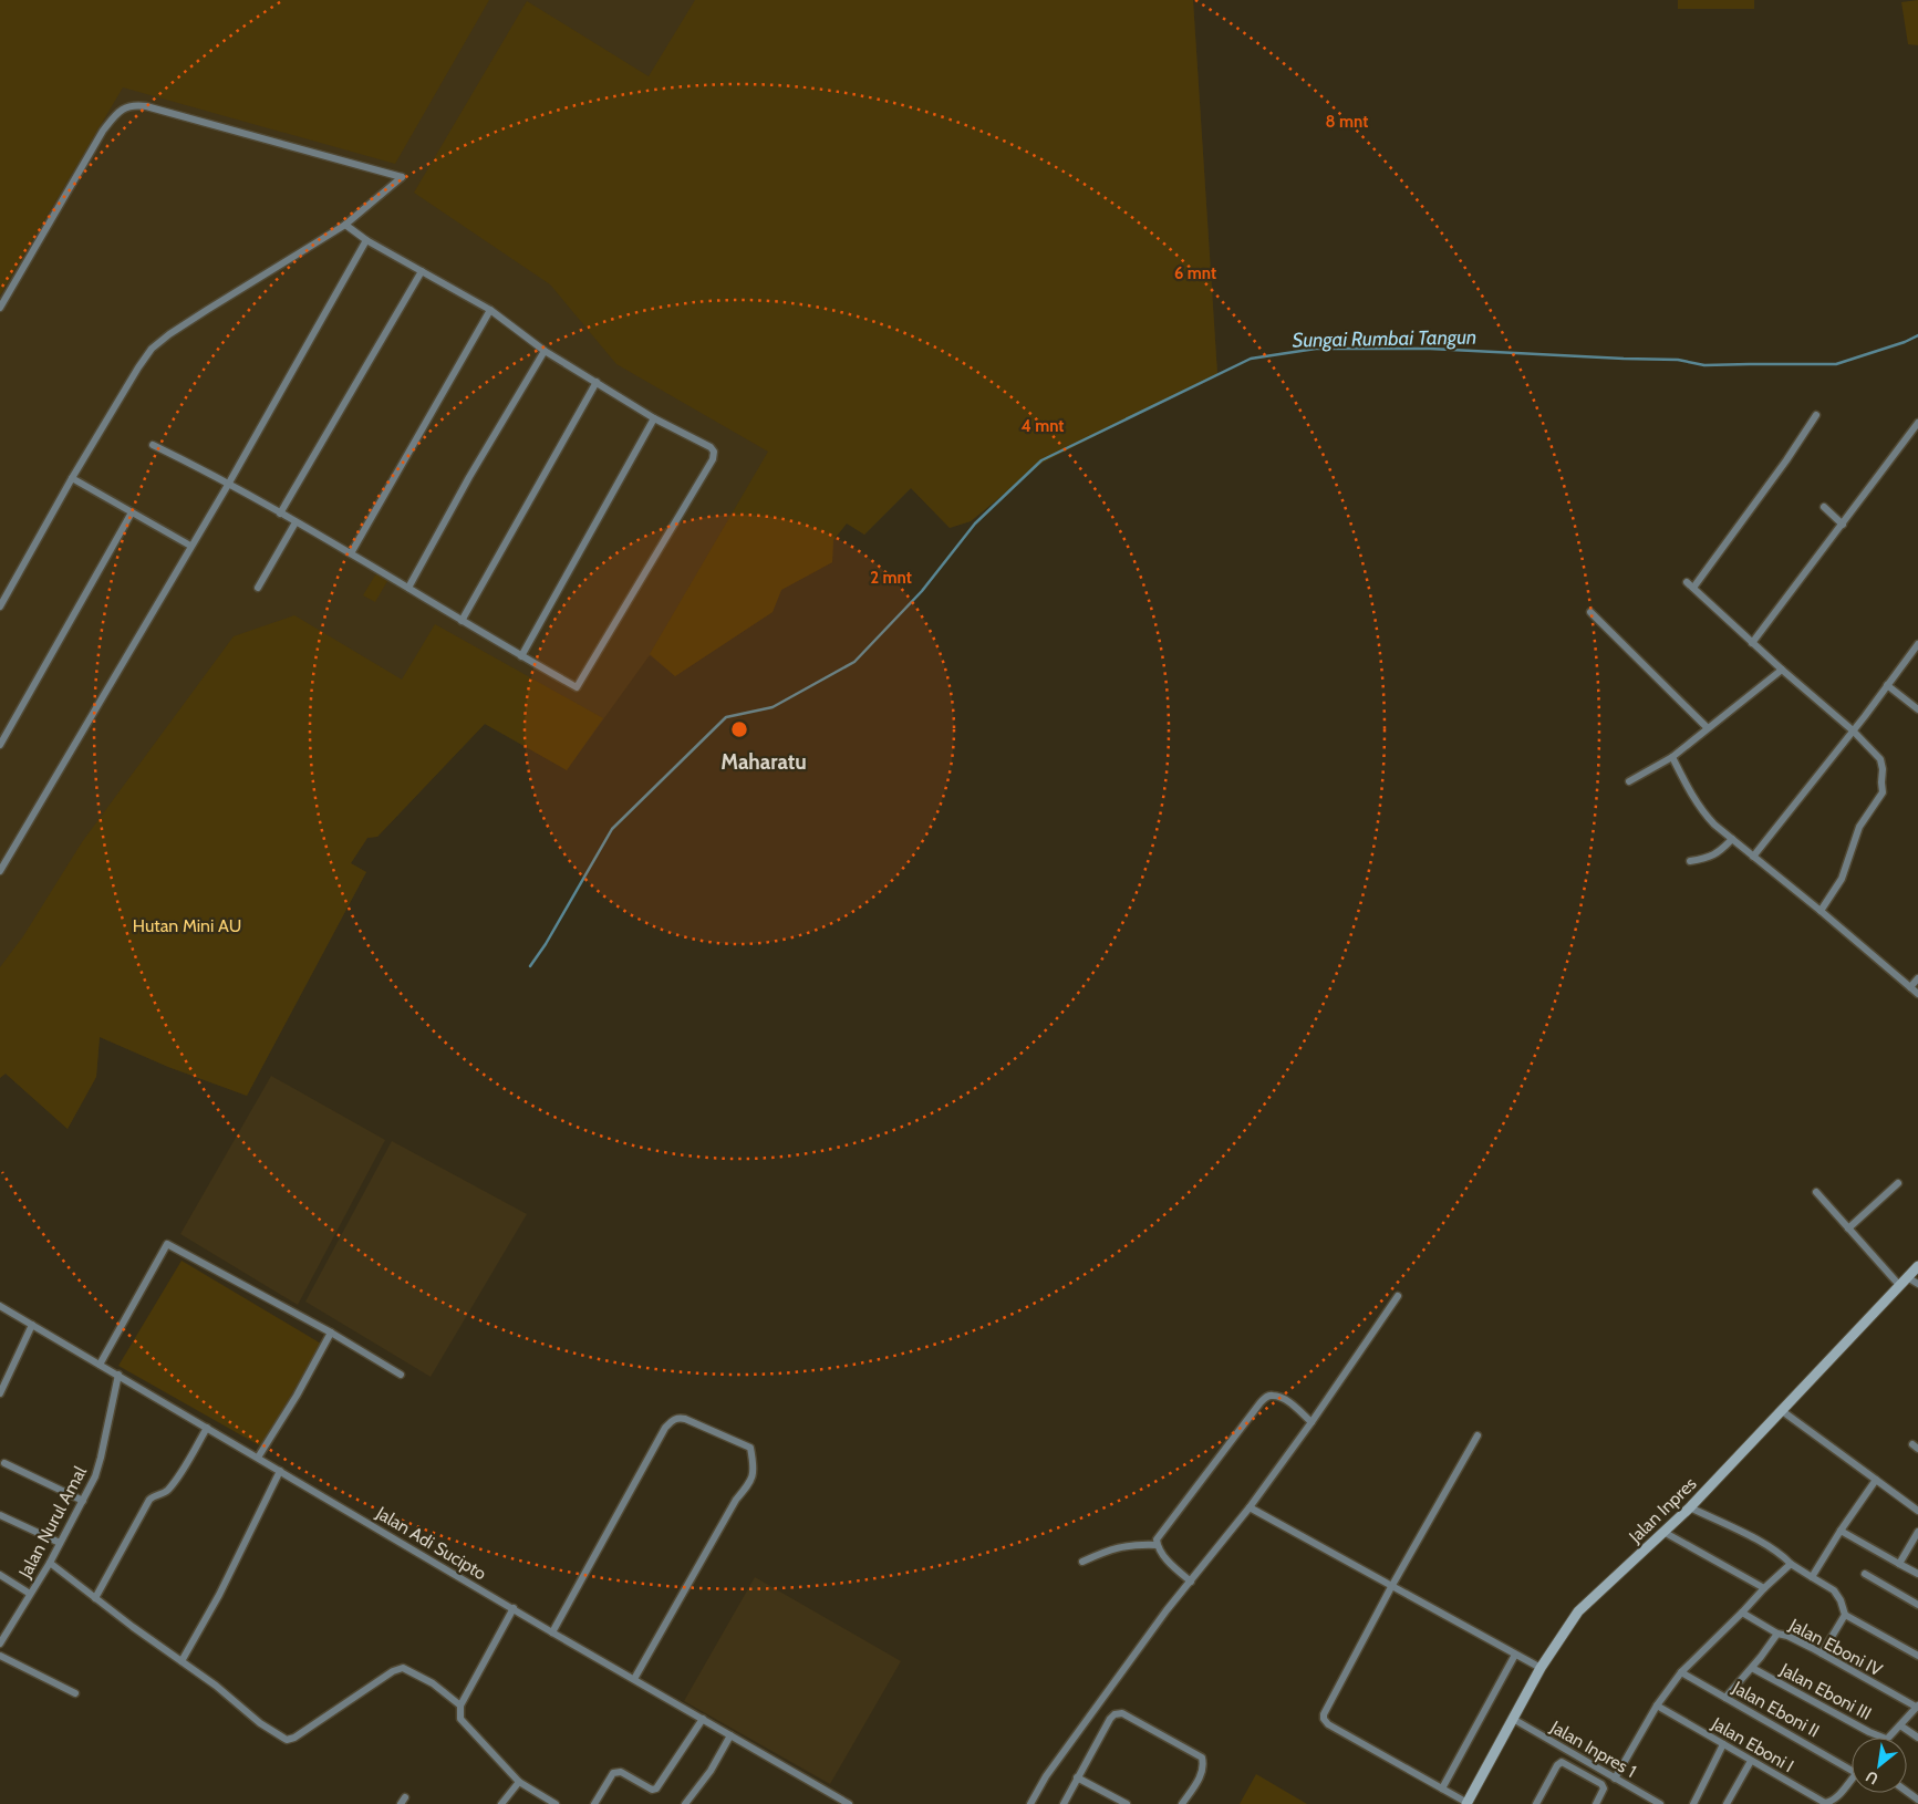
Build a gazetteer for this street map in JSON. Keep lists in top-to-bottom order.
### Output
{
  "streets": {
    "main road": ["Jalan Inpres"],
    "street": [
      "Jalan Nurul Amal",
      "Jalan Adi Sucipto",
      "Jalan Eboni IV",
      "Jalan Eboni III",
      "Jalan Eboni II",
      "Jalan Eboni I",
      "Jalan Inpres 1"
    ]
  },
  "crossings": [
    ["Jalan Inpres", "Jalan Inpres 1"],
    ["Jalan Nurul Amal", "Jalan Adi Sucipto"]
  ],
  "districts": ["Maharatu"],
  "water": ["Sungai Rumbai Tangun"],
  "parks": ["Hutan Mini AU"],
  "north": "bottom left",
  "rings": [
    "8 mnt",
    "6 mnt",
    "4 mnt",
    "2 mnt"
  ]
}
